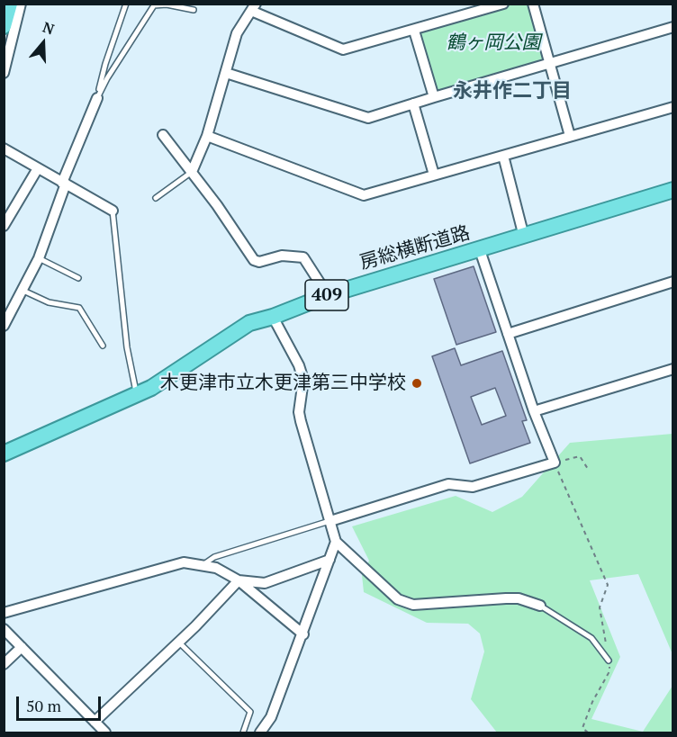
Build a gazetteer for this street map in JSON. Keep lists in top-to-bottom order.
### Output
{
  "streets": {
    "highway": ["房総横断道路", "409"]
  },
  "districts": ["永井作二丁目"],
  "parks": ["鶴ヶ岡公園"],
  "places": ["木更津市立木更津第三中学校"],
  "scale_bar": "50 m",
  "north": "top"
}
